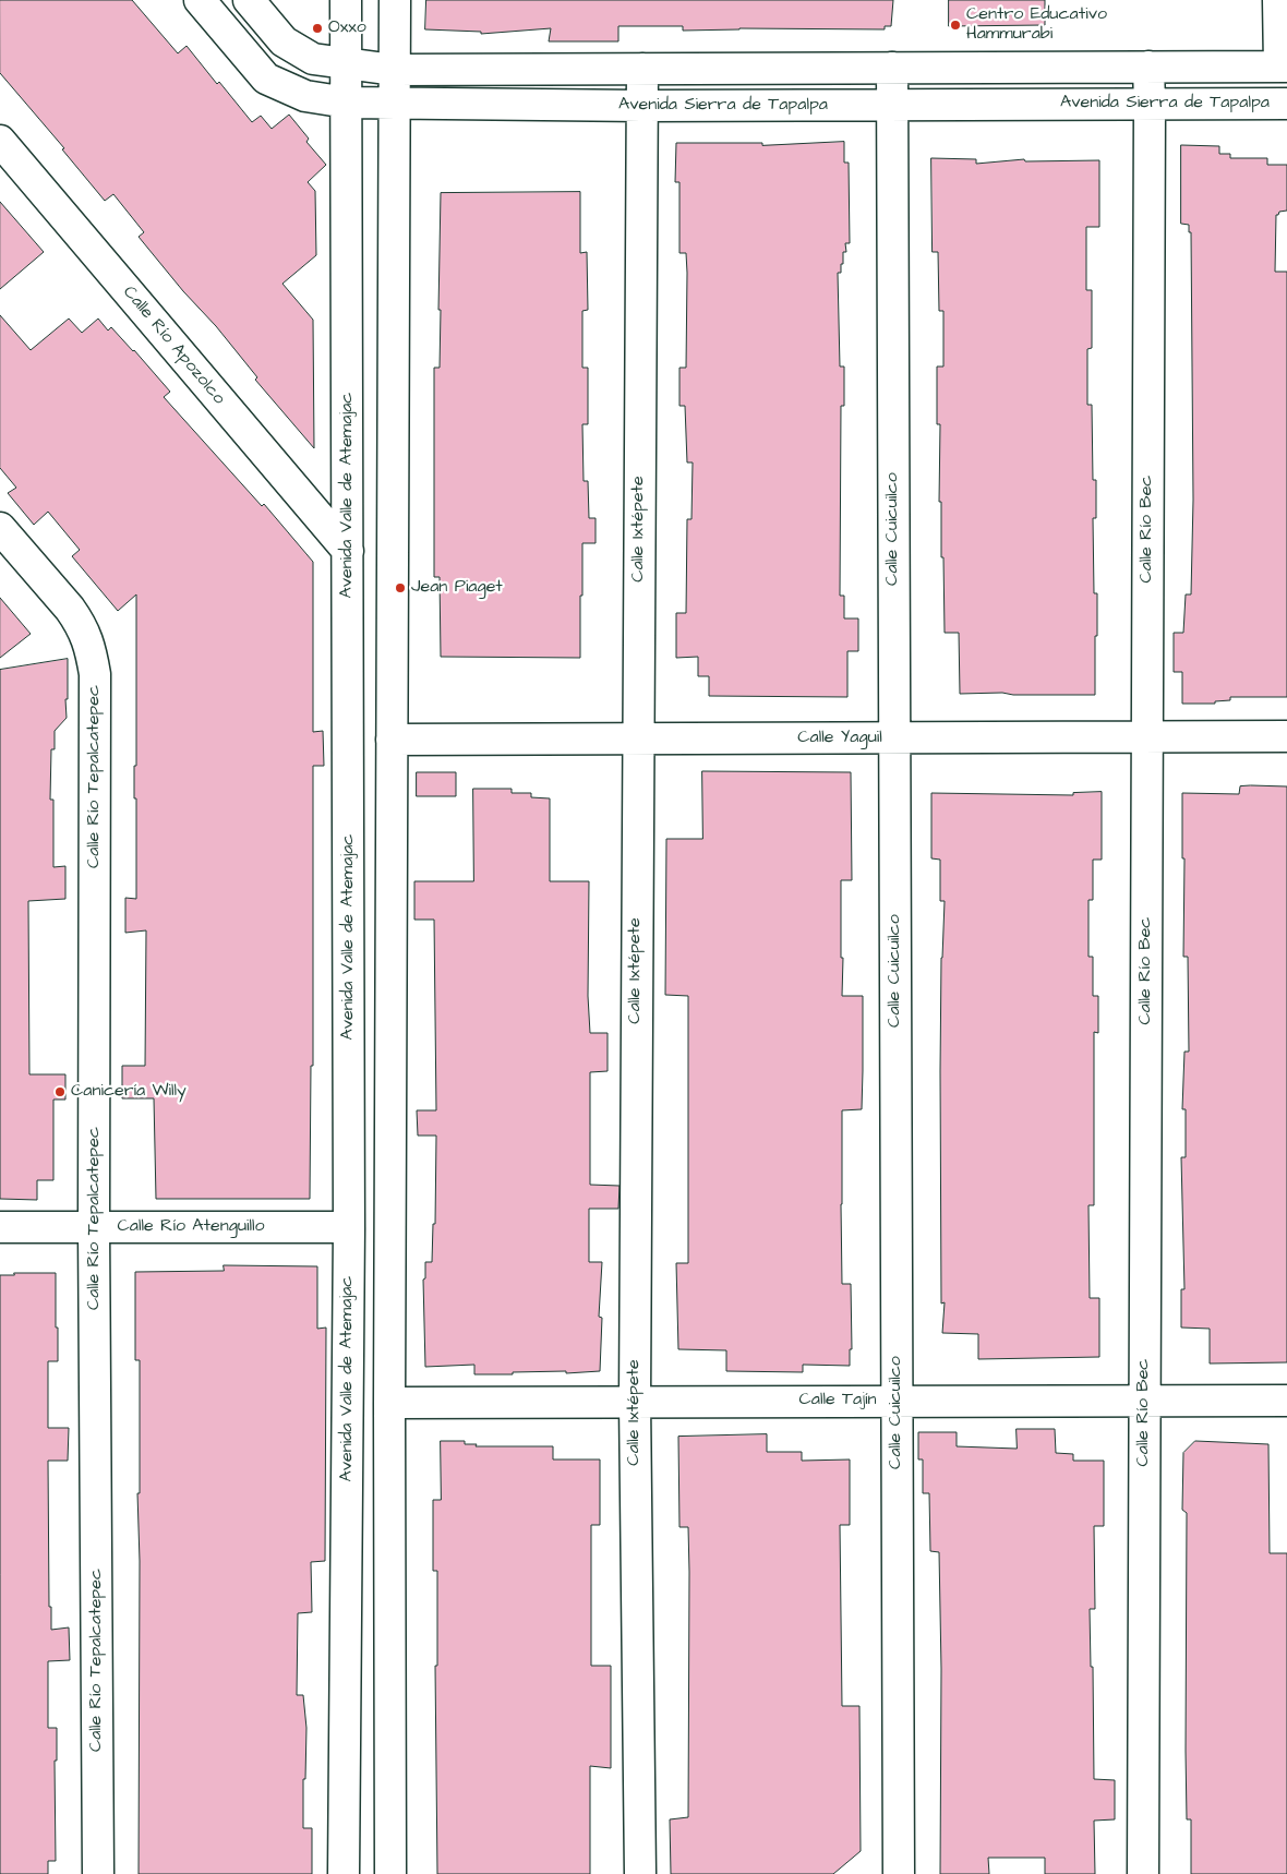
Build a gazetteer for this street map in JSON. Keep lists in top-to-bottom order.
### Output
{
  "streets": {
    "street": [
      "Avenida Sierra de Tapalpa",
      "Calle Río Apozolco",
      "Avenida Valle de Atemajac",
      "Calle Ixtépete",
      "Calle Cuicuilco",
      "Calle Río Bec",
      "Calle Yaguil",
      "Calle Río Tepalcatepec",
      "Calle Río Atenguillo",
      "Calle Tajín"
    ]
  },
  "crossings": [
    ["Avenida Sierra de Tapalpa", "Avenida Valle de Atemajac"],
    ["Avenida Sierra de Tapalpa", "Calle Ixtépete"],
    ["Avenida Sierra de Tapalpa", "Calle Cuicuilco"],
    ["Avenida Sierra de Tapalpa", "Calle Río Bec"],
    ["Calle Río Apozolco", "Avenida Valle de Atemajac"],
    ["Avenida Valle de Atemajac", "Calle Río Atenguillo"],
    ["Calle Ixtépete", "Calle Yaguil"],
    ["Calle Ixtépete", "Calle Tajín"],
    ["Calle Cuicuilco", "Calle Yaguil"],
    ["Calle Cuicuilco", "Calle Tajín"],
    ["Calle Río Bec", "Calle Yaguil"],
    ["Calle Río Bec", "Calle Tajín"],
    ["Calle Río Tepalcatepec", "Calle Río Atenguillo"]
  ],
  "places": [
    "Centro Educativo Hammurabi",
    "Oxxo",
    "Jean Piaget",
    "Canicería Willy"
  ]
}
